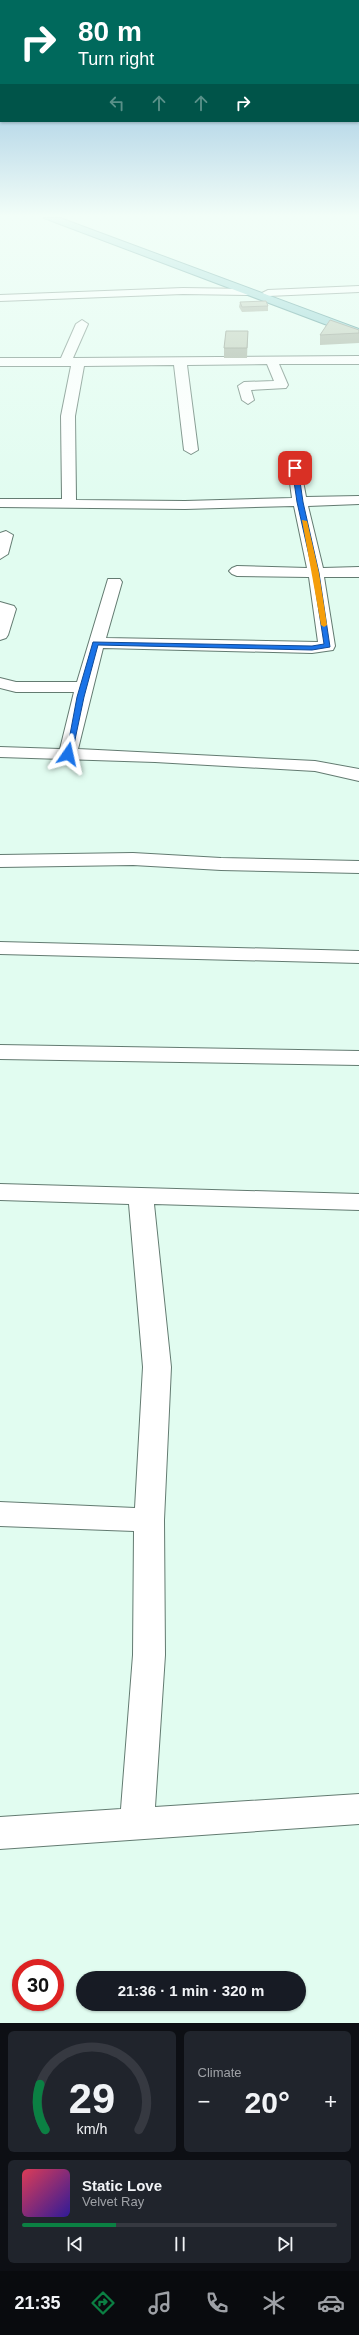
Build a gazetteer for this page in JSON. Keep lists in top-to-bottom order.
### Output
{
  "page": {
    "turn": ["80 m", "Turn right"],
    "limit": "30",
    "trip": "21:36 · 1 min · 320 m",
    "tile": "Climate",
    "heat": ["−", "20°", "+"],
    "song": ["Static Love", "Velvet Ray"],
    "tabs": "21:35",
    "gauge": ["29", "km/h"]
  }
}
